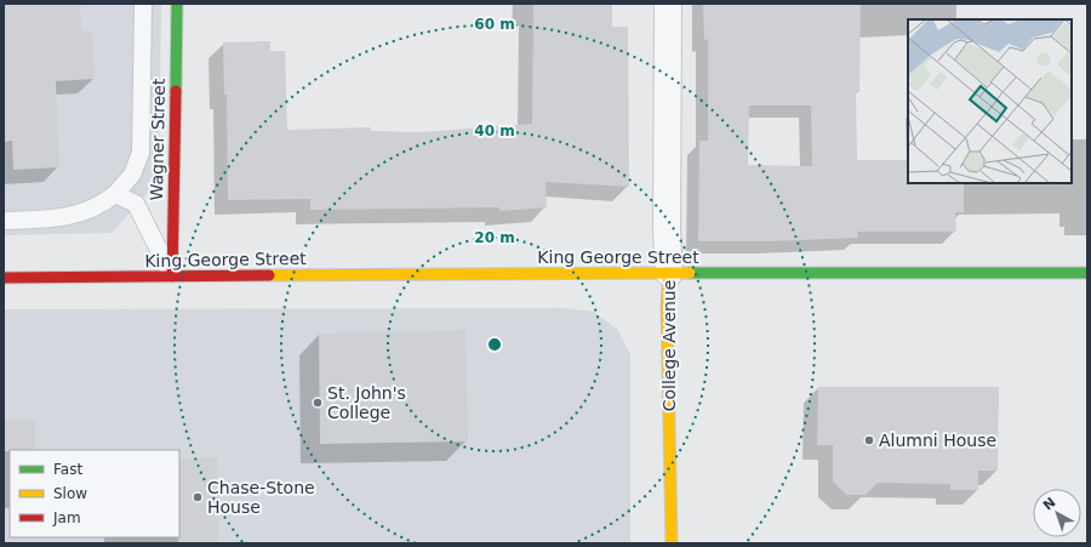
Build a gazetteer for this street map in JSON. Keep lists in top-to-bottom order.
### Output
{
  "streets": {
    "main road": ["Wagner Street", "King George Street", "College Avenue"]
  },
  "crossings": [
    ["Wagner Street", "King George Street"],
    ["King George Street", "College Avenue"]
  ],
  "places": ["St. John's College", "Alumni House", "Chase-Stone House"],
  "legend": ["Fast", "Slow", "Jam"],
  "north": "top left",
  "rings": ["60 m", "40 m", "20 m"]
}
